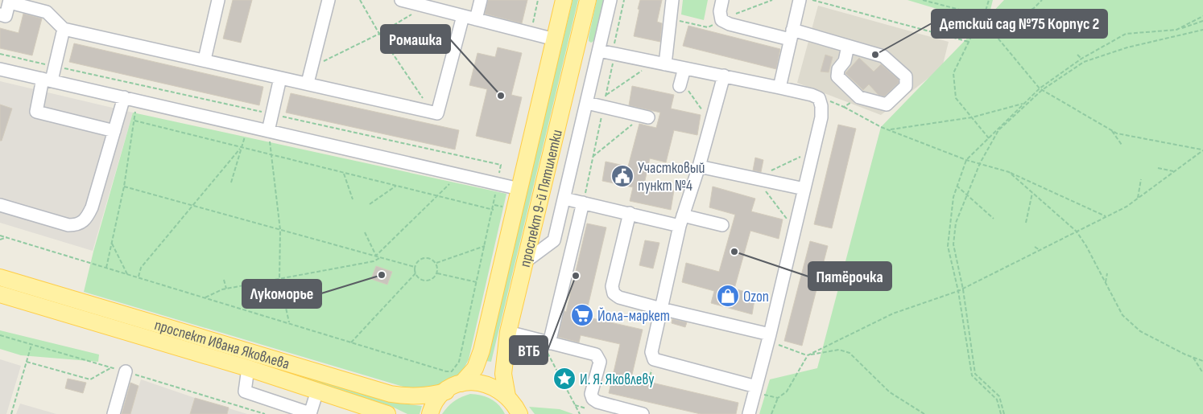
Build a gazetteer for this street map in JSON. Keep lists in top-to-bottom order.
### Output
{
  "streets": {
    "main road": ["проспект 9-й Пятилетки", "проспект Ивана Яковлева"]
  },
  "places": {
    "other": [
      "Детский сад №75 Корпус 2",
      "Ромашка",
      "Пятёрочка",
      "Лукоморье",
      "ВТБ"
    ],
    "public building": ["Участковый пункт №4"],
    "shop": ["Ozon"],
    "supermarket": ["Йола-маркет"],
    "place": ["И. Я. Яковлеву"]
  }
}
